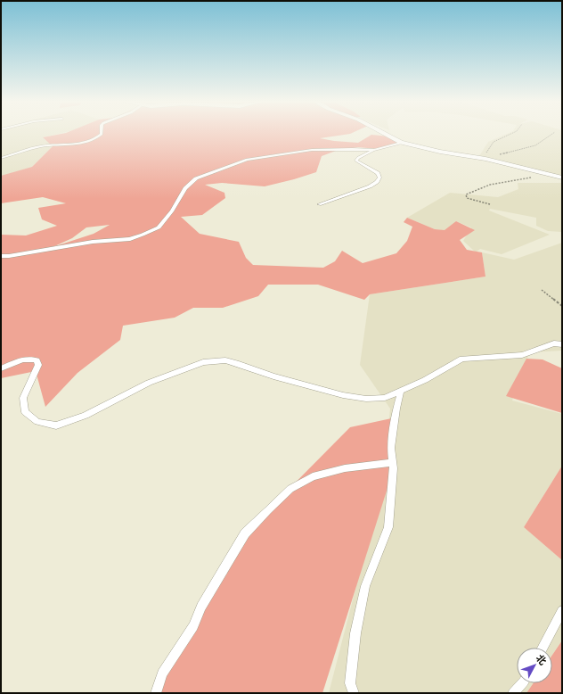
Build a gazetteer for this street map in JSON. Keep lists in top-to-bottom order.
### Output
{
  "north": "top right"
}
